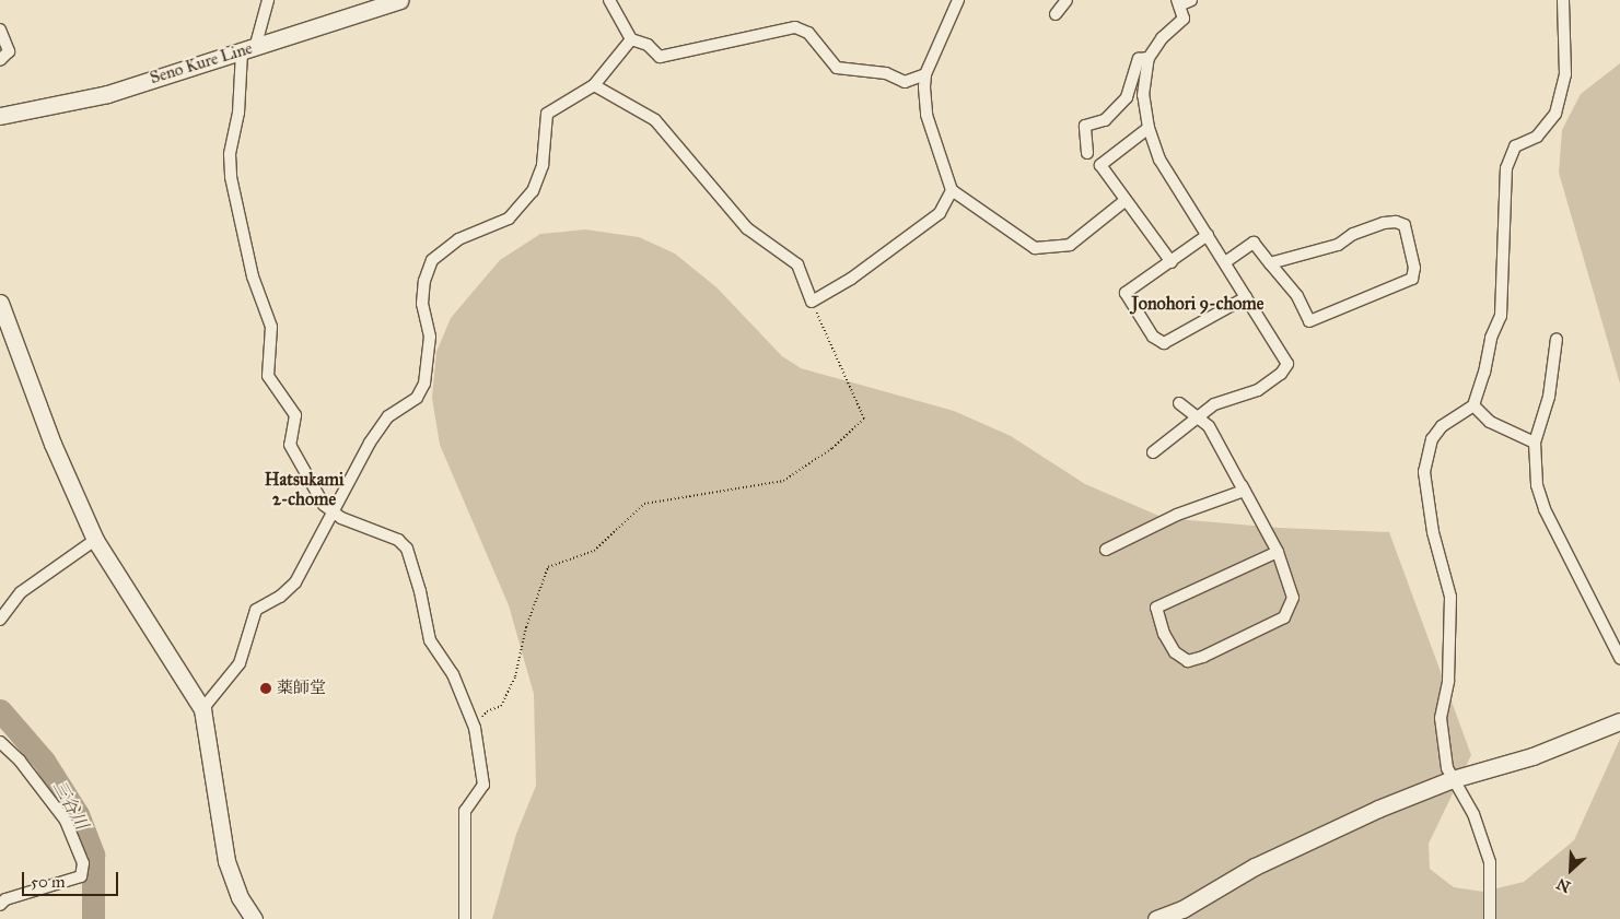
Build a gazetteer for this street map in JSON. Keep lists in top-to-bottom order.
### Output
{
  "streets": {
    "street": ["Seno Kure Line"]
  },
  "districts": ["Jonohori 9-chome", "Hatsukami 2-chome"],
  "water": ["三谷川"],
  "places": ["薬師堂"],
  "scale_bar": "50 m",
  "north": "bottom left"
}
